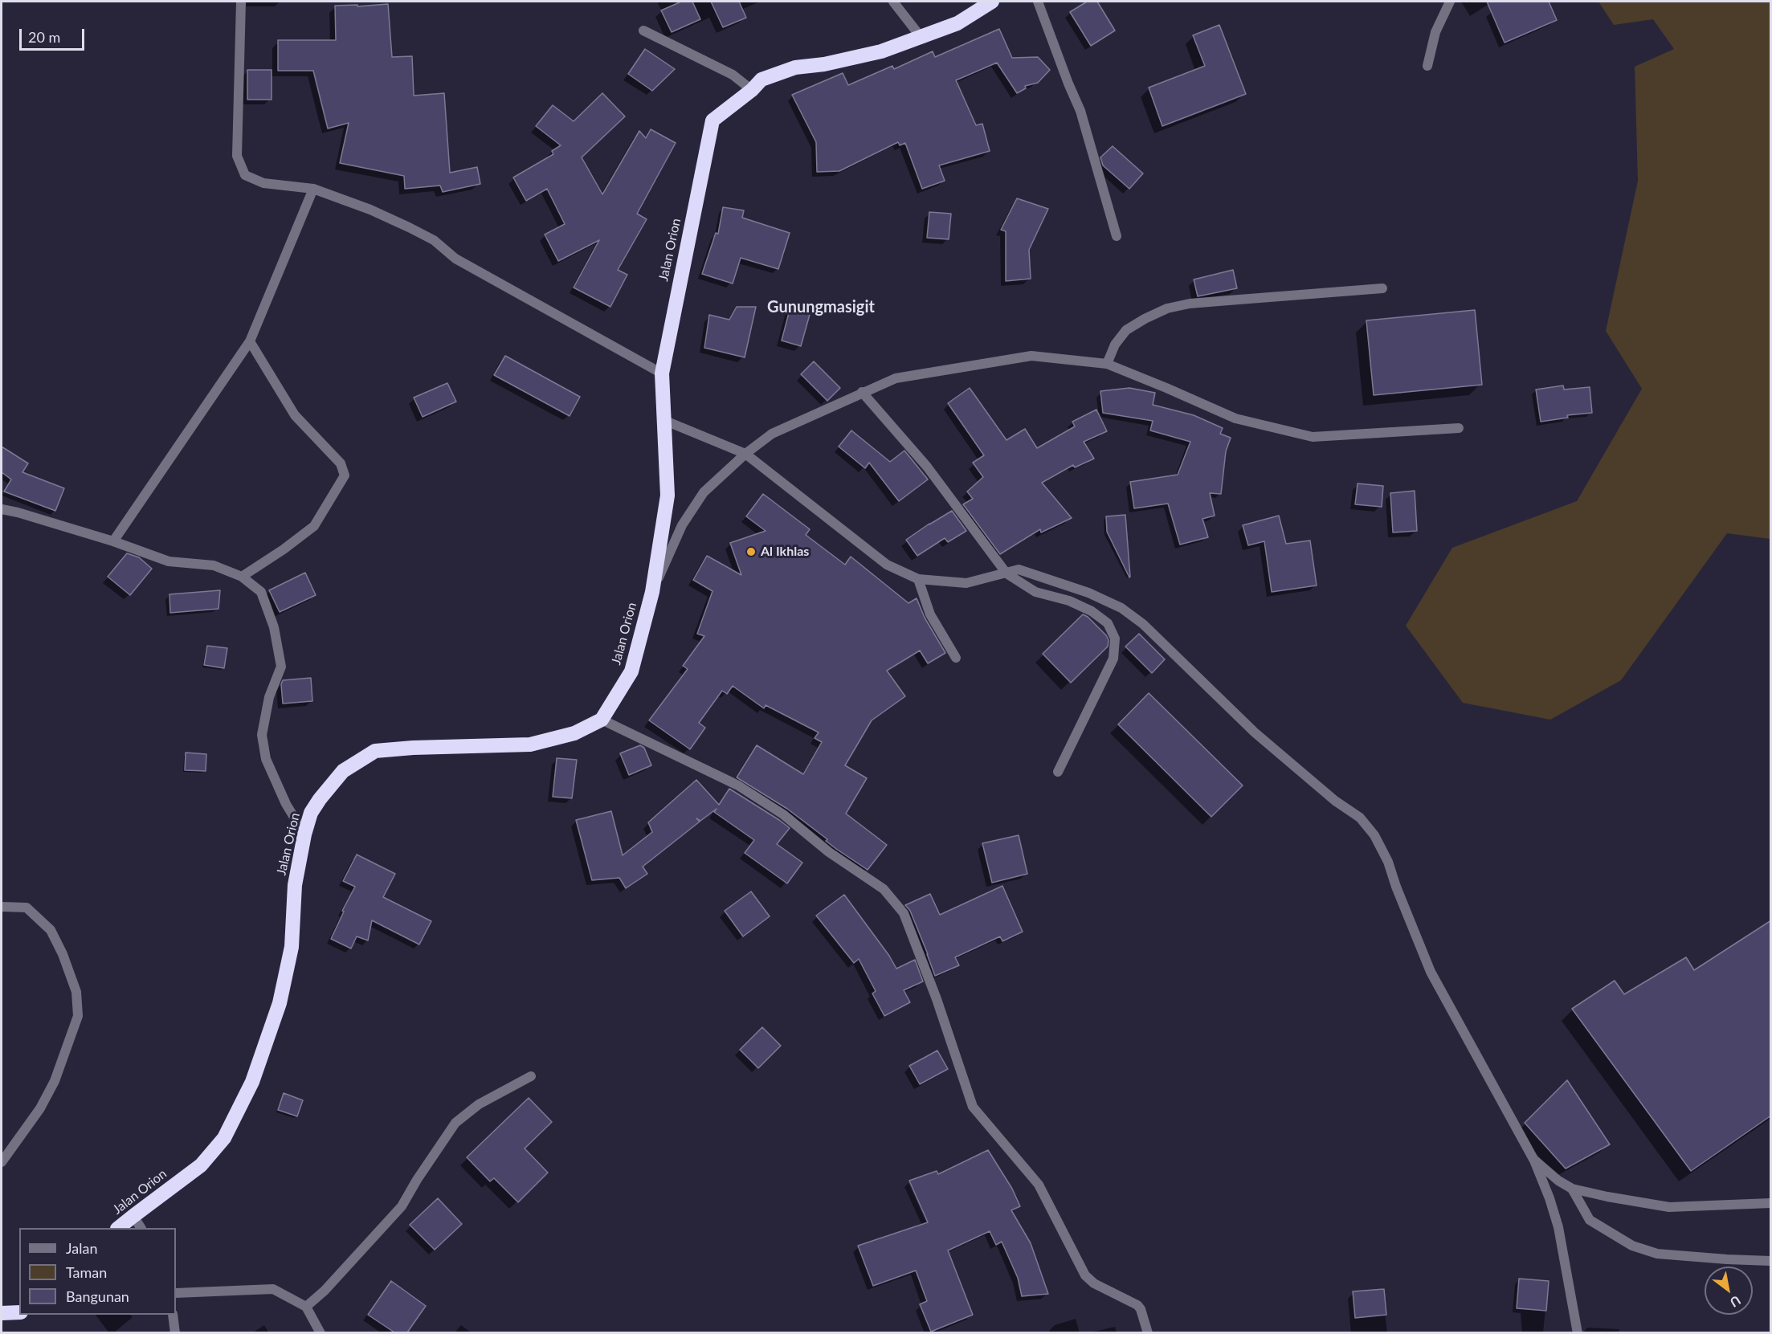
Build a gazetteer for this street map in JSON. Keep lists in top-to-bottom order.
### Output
{
  "streets": {
    "highway": ["Jalan Orion"]
  },
  "districts": ["Gunungmasigit"],
  "places": ["Al Ikhlas"],
  "legend": ["Jalan", "Taman", "Bangunan"],
  "scale_bar": "20 m",
  "north": "bottom right"
}
